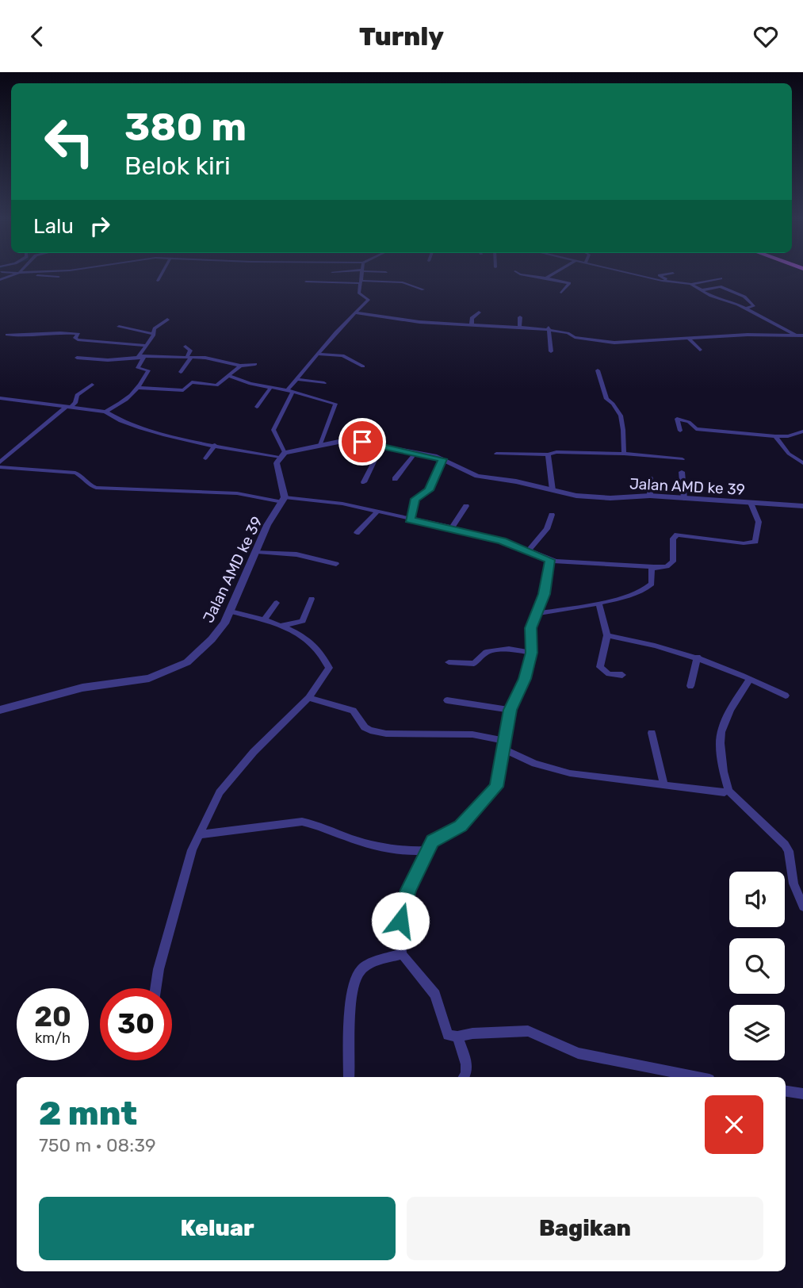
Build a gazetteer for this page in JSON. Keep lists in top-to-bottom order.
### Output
{
  "streets": {
    "street": ["Jalan AMD ke 39"]
  },
  "page": {
    "header": "Turnly",
    "turn": ["380 m", "Belok kiri"],
    "then": "Lalu",
    "speed": "20 km/h",
    "limit": "30",
    "heading": ["2 mnt", "750 m · 08:39"],
    "buttons": ["Keluar", "Bagikan"]
  }
}
